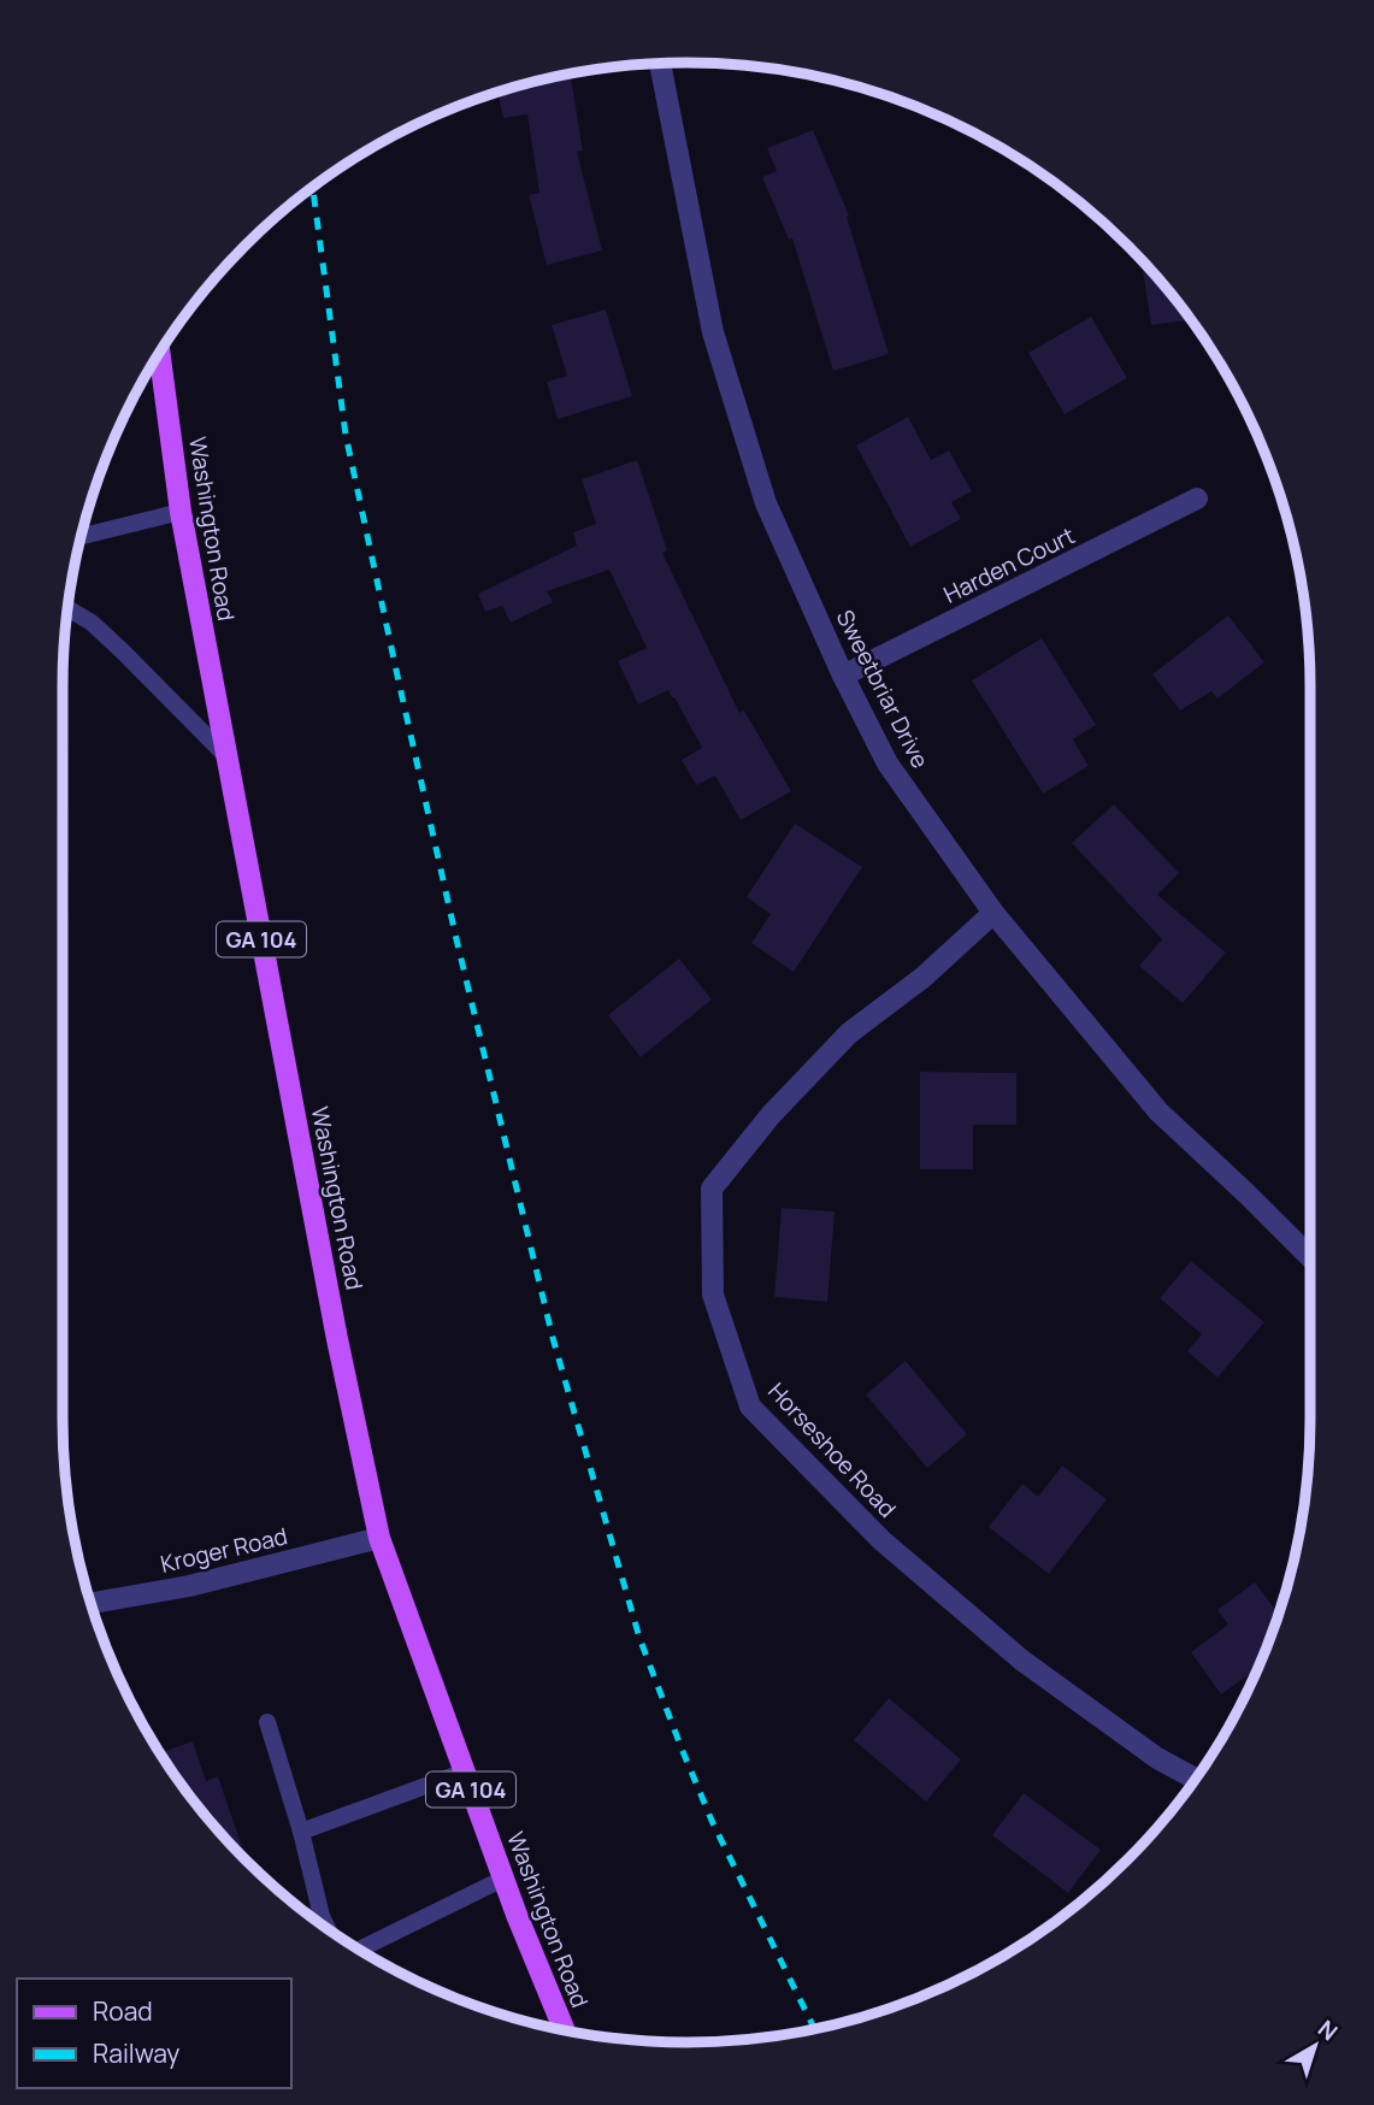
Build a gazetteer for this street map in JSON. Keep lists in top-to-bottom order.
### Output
{
  "streets": {
    "main road": ["Washington Road", "GA 104"],
    "street": [
      "Harden Court",
      "Sweetbriar Drive",
      "Horseshoe Road",
      "Kroger Road"
    ]
  },
  "crossings": [
    ["Washington Road", "Kroger Road"],
    ["Harden Court", "Sweetbriar Drive"],
    ["Sweetbriar Drive", "Horseshoe Road"]
  ],
  "legend": ["Road", "Railway"],
  "north": "top right"
}
